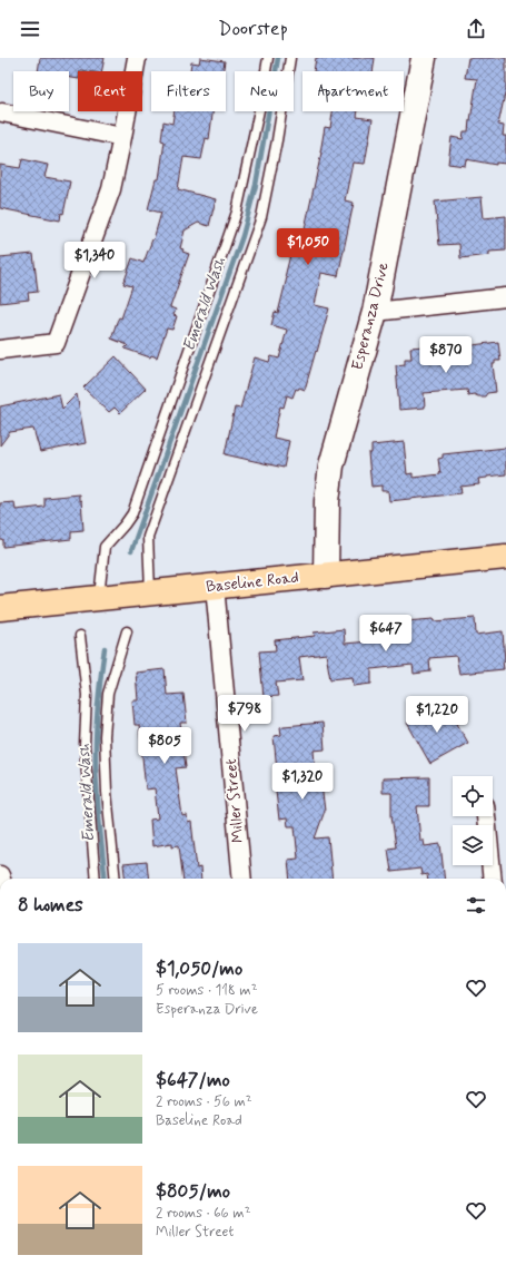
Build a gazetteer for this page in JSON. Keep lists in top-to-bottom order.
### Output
{
  "streets": {
    "main road": ["Esperanza Drive", "Baseline Road"],
    "street": ["Miller Street"]
  },
  "crossings": [
    ["Esperanza Drive", "Baseline Road"],
    ["Baseline Road", "Miller Street"]
  ],
  "water": ["Emerald Wash"],
  "page": {
    "header": "Doorstep",
    "chip": [
      "Buy",
      "Rent",
      "Filters",
      "New",
      "Apartment"
    ],
    "price": [
      "$1,050",
      "$1,340",
      "$870",
      "$647",
      "$798",
      "$1,220",
      "$805",
      "$1,320"
    ],
    "heading": "8 homes",
    "list": [
      {
        "name": "$1,050/mo",
        "note": "5 rooms · 118 m² · Esperanza Drive"
      },
      {
        "name": "$647/mo",
        "note": "2 rooms · 56 m² · Baseline Road"
      },
      {
        "name": "$805/mo",
        "note": "2 rooms · 66 m² · Miller Street"
      }
    ]
  }
}
